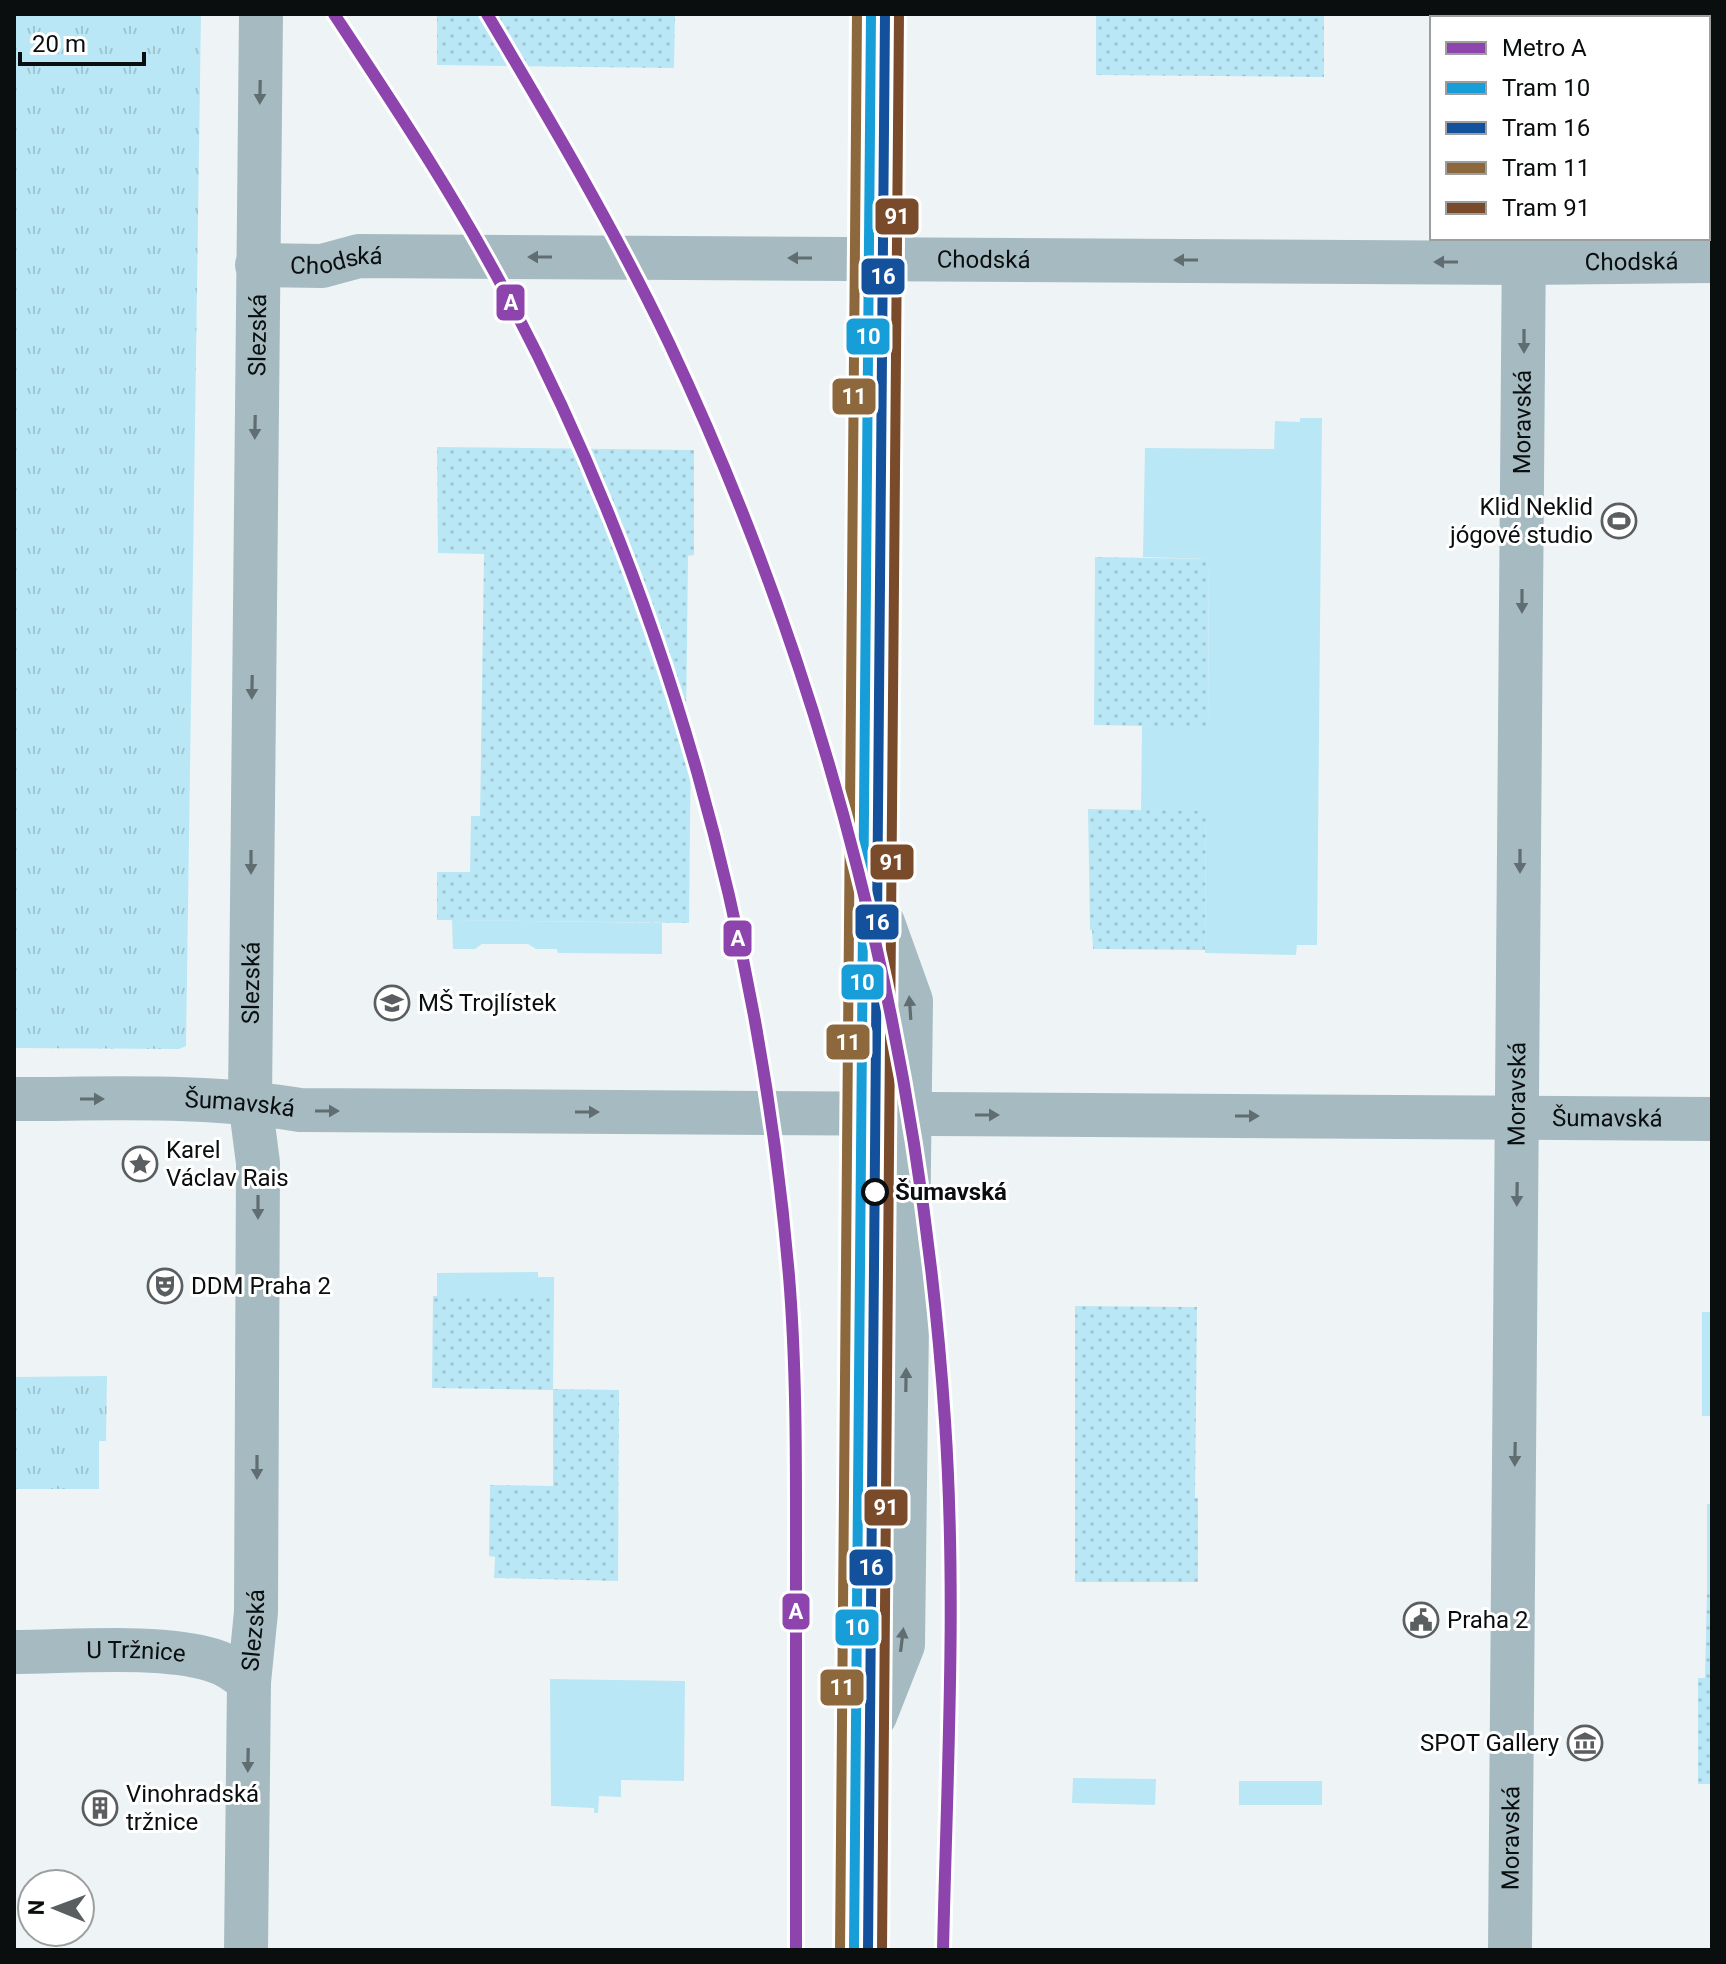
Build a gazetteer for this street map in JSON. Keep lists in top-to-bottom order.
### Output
{
  "streets": {
    "street": [
      "Chodská",
      "Slezská",
      "Moravská",
      "Šumavská",
      "U Tržnice"
    ]
  },
  "crossings": [
    ["Chodská", "Slezská"],
    ["Chodská", "Moravská"],
    ["Slezská", "Šumavská"],
    ["Slezská", "U Tržnice"],
    ["Moravská", "Šumavská"]
  ],
  "one_way": [
    "Chodská",
    "Slezská",
    "Moravská",
    "Šumavská"
  ],
  "places": {
    "sports": ["Klid Neklid jógové studio"],
    "school or university": ["MŠ Trojlístek"],
    "place": ["Karel Václav Rais"],
    "other": ["Šumavská"],
    "theatre": ["DDM Praha 2"],
    "public building": ["Praha 2"],
    "museum": ["SPOT Gallery"],
    "building": ["Vinohradská tržnice"]
  },
  "lines": [
    "metro line A",
    "tram line 10",
    "tram line 16",
    "tram line 11",
    "tram line 91"
  ],
  "legend": [
    "Metro A",
    "Tram 10",
    "Tram 16",
    "Tram 11",
    "Tram 91"
  ],
  "scale_bar": "20 m",
  "north": "left"
}
